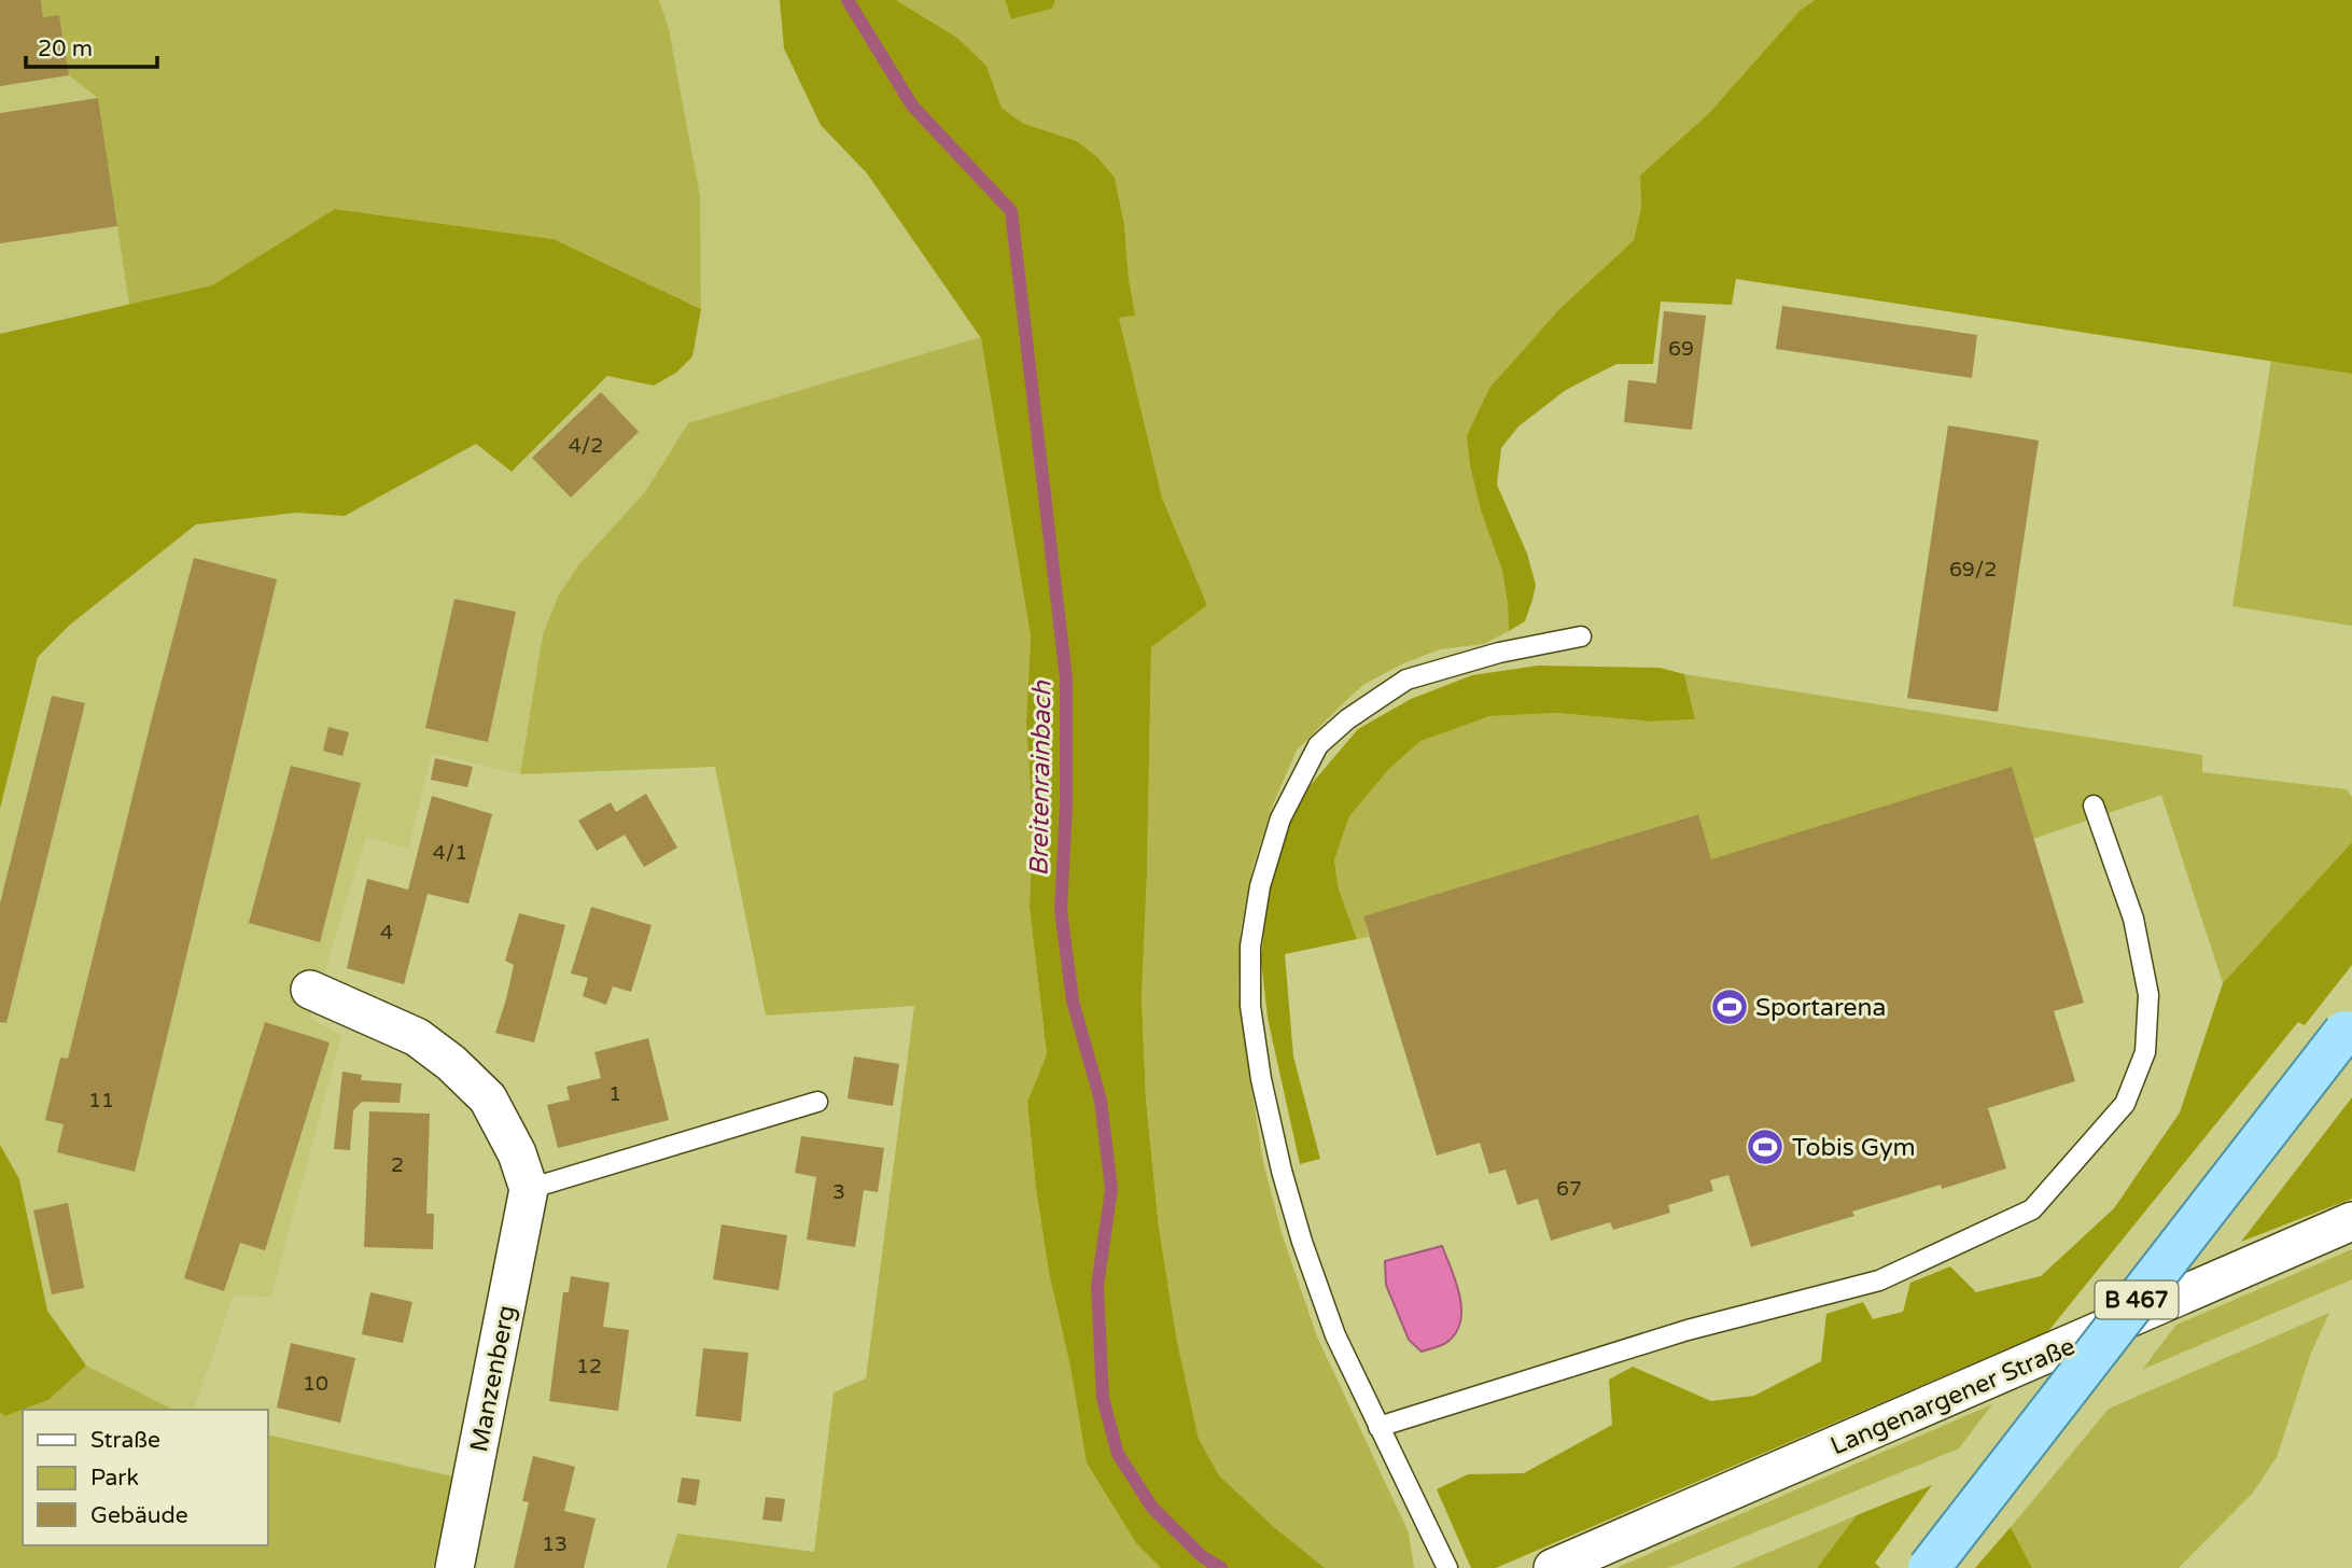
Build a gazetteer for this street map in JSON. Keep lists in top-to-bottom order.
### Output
{
  "streets": {
    "main road": ["B 467"],
    "street": ["Manzenberg", "Langenargener Straße"]
  },
  "water": ["Breitenrainbach"],
  "places": {
    "sports": ["Sportarena", "Tobis Gym"]
  },
  "house_numbers": [
    "69",
    "4/2",
    "69/2",
    "4/1",
    "4",
    "1",
    "11",
    "2",
    "67",
    "3",
    "12",
    "10",
    "13"
  ],
  "legend": ["Straße", "Park", "Gebäude"],
  "scale_bar": "20 m"
}
